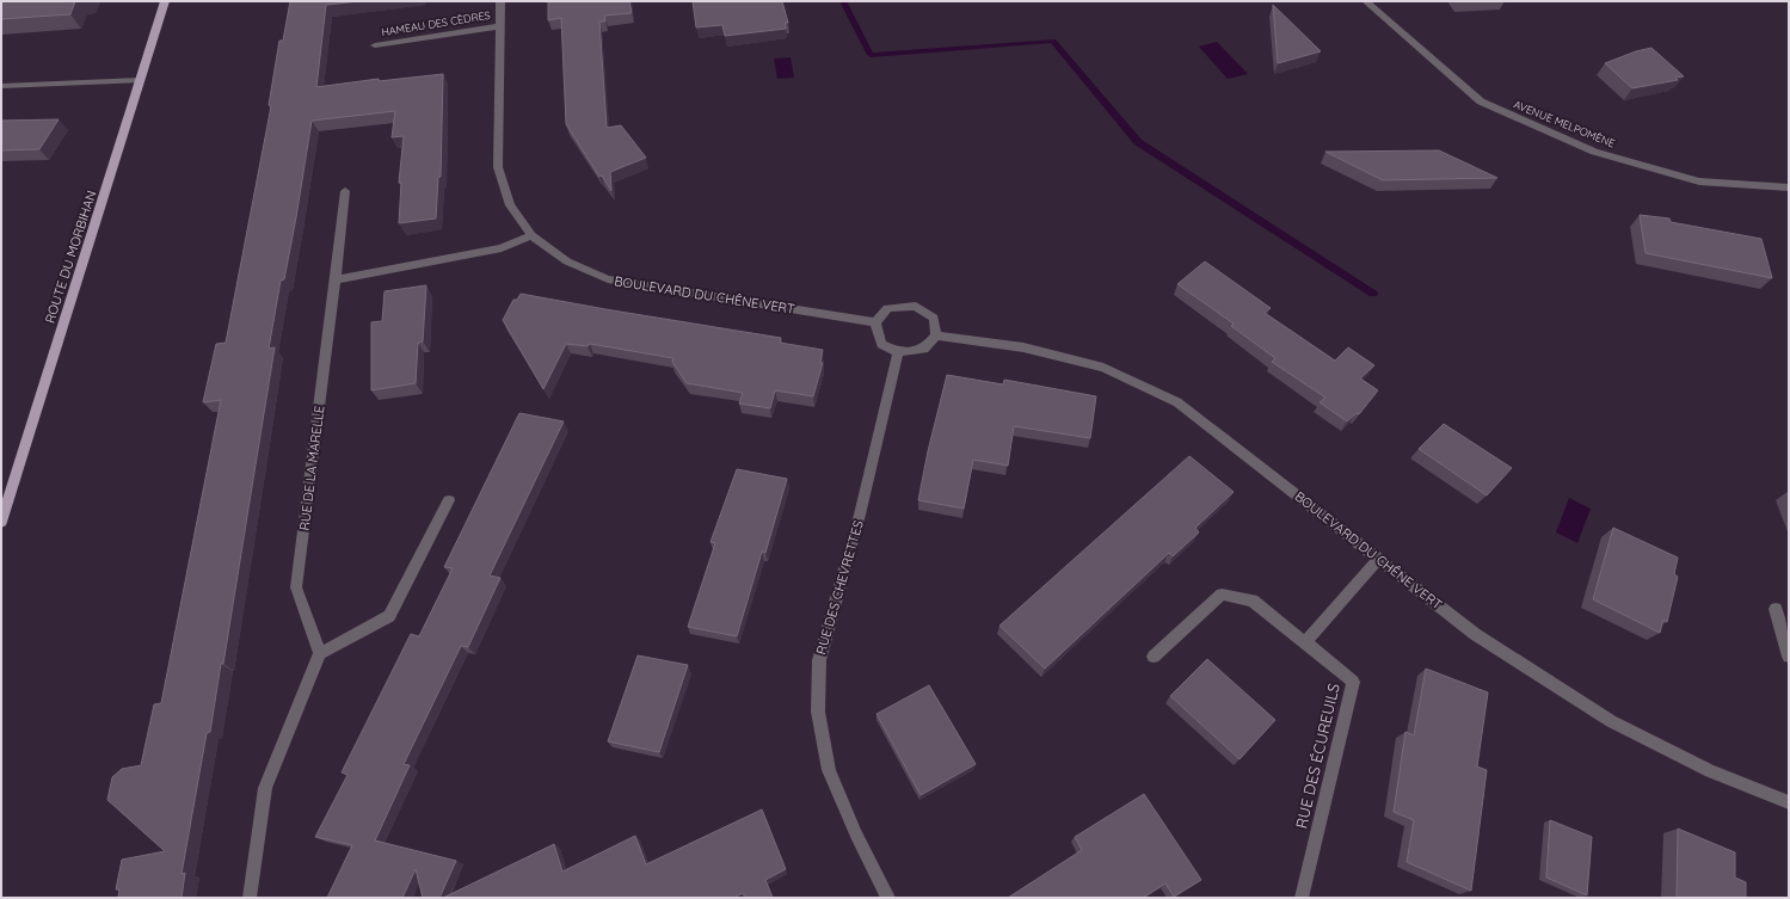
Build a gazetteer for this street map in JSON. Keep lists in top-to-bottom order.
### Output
{
  "streets": {
    "main road": ["ROUTE DU MORBIHAN"],
    "street": [
      "HAMEAU DES CÈDRES",
      "AVENUE MELPOMÈNE",
      "BOULEVARD DU CHÊNE VERT",
      "RUE DE LA MARELLE",
      "RUE DES CHEVRETTES",
      "RUE DES ÉCUREUILS"
    ]
  },
  "crossings": [
    ["HAMEAU DES CÈDRES", "BOULEVARD DU CHÊNE VERT"],
    ["BOULEVARD DU CHÊNE VERT", "RUE DES CHEVRETTES"]
  ]
}
